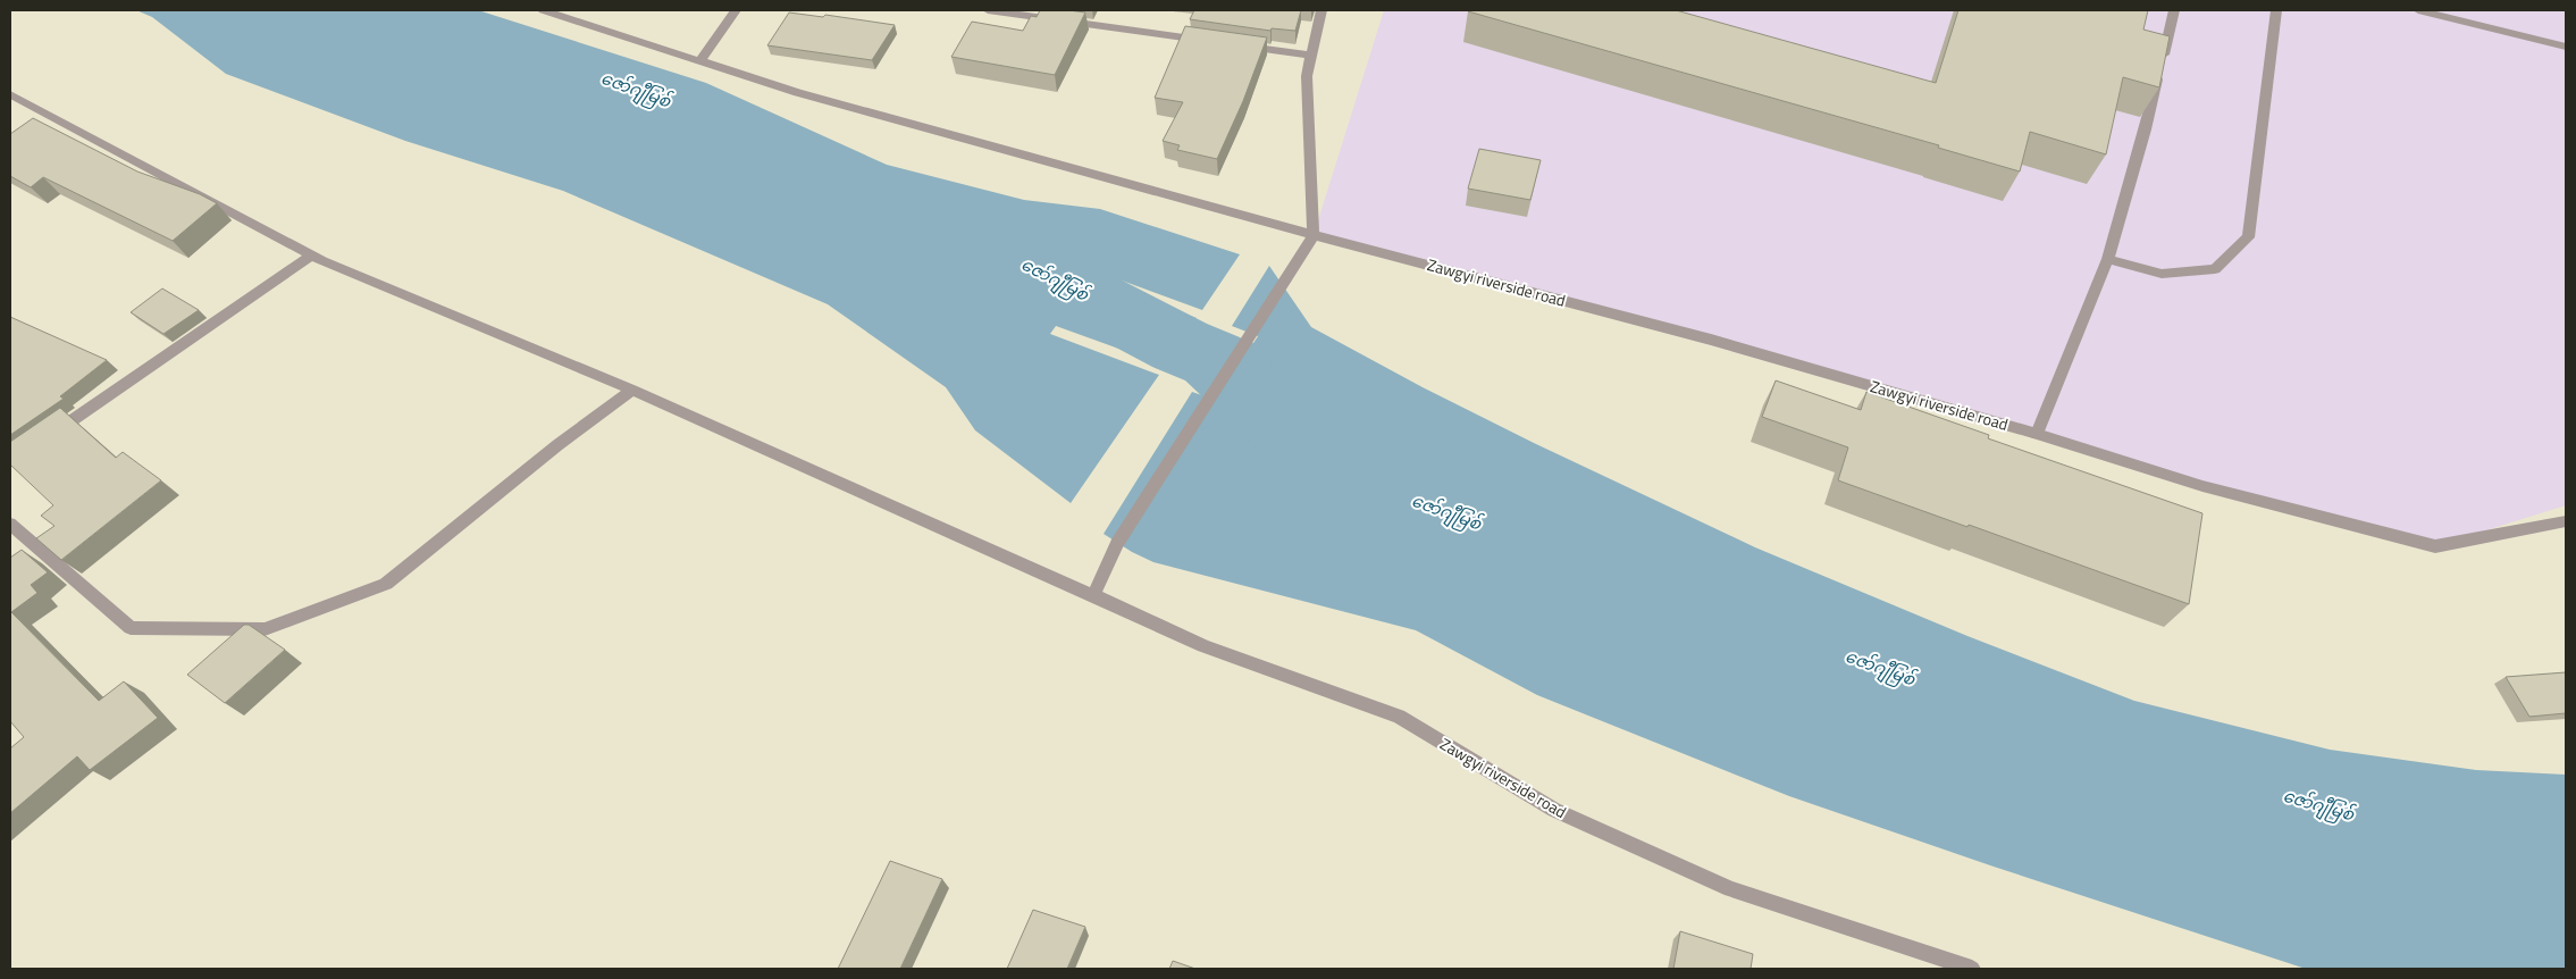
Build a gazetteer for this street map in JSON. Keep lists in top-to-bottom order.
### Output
{
  "streets": {
    "street": ["Zawgyi riverside road"]
  },
  "water": ["ဇော်ဂျီမြစ်"]
}
